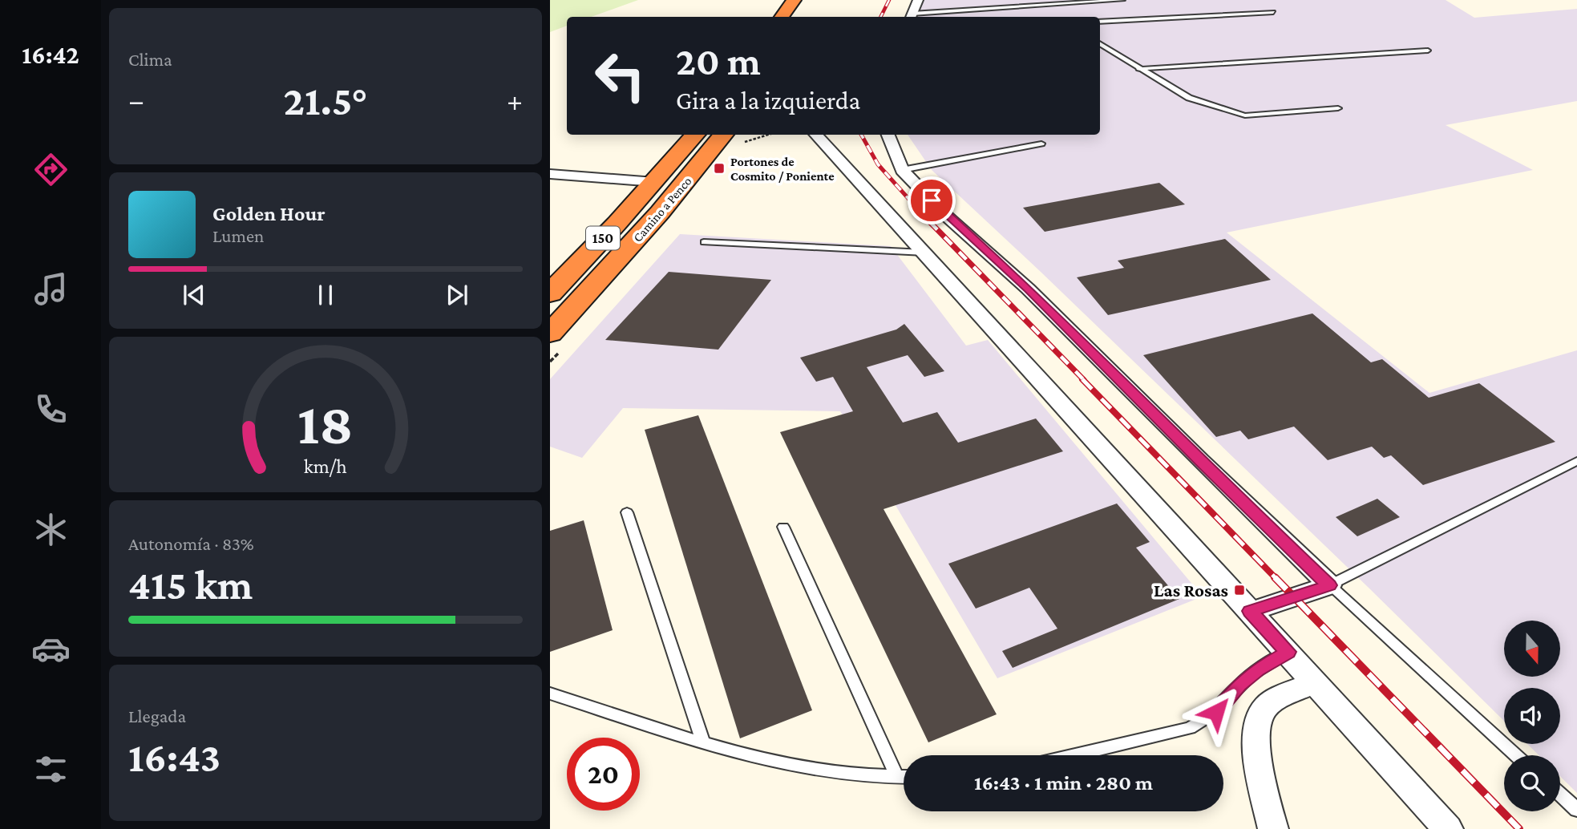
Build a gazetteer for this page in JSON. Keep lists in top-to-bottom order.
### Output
{
  "streets": {
    "highway": ["Camino a Penco", "150"]
  },
  "places": {
    "transit": ["Portones de Cosmito / Poniente", "Las Rosas"]
  },
  "north": "bottom",
  "page": {
    "tabs": "16:42",
    "tile": [
      "Clima",
      ["Autonomía · 83%", "415 km"],
      ["Llegada", "16:43"]
    ],
    "turn": ["20 m", "Gira a la izquierda"],
    "heat": ["−", "21.5°", "+"],
    "song": ["Golden Hour", "Lumen"],
    "limit": "20",
    "trip": "16:43 · 1 min · 280 m",
    "gauge": ["18", "km/h"]
  }
}
